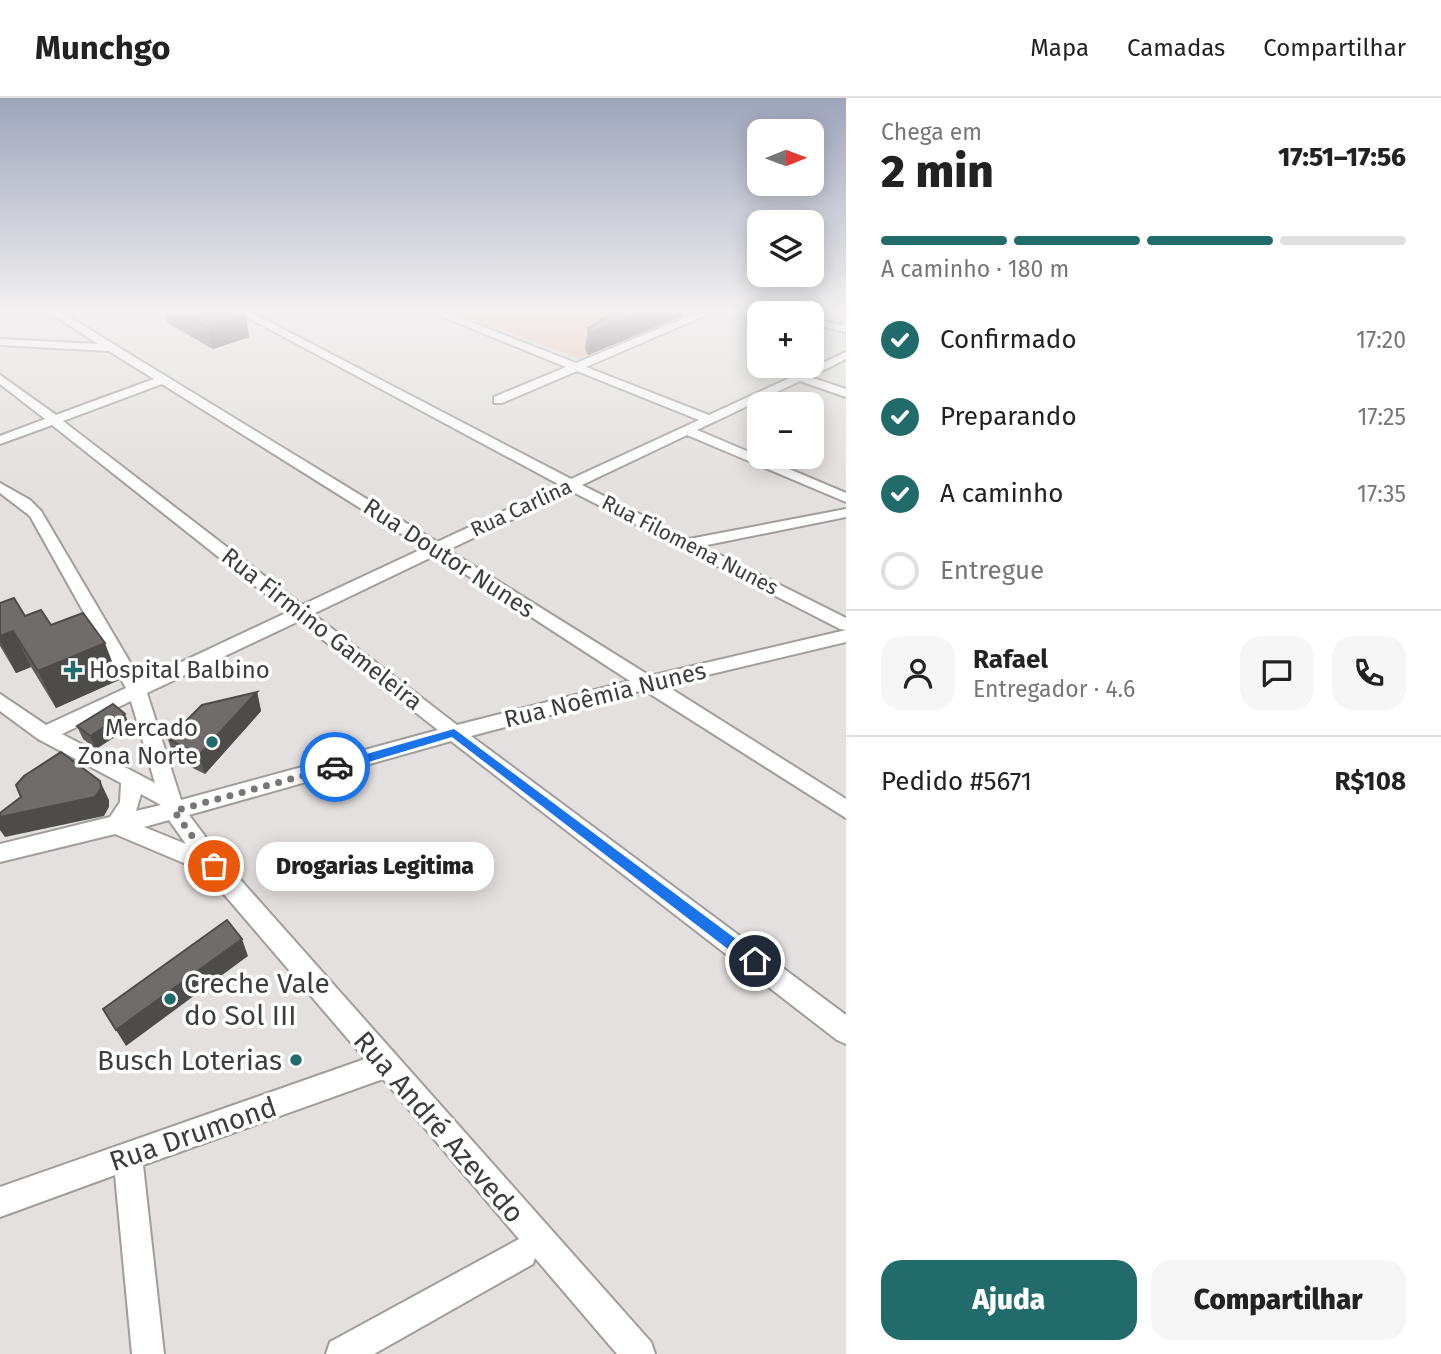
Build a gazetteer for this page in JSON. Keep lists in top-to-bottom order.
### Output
{
  "streets": {
    "street": [
      "Rua Carlina",
      "Rua Filomena Nunes",
      "Rua Doutor Nunes",
      "Rua Firmino Gameleira",
      "Rua Noêmia Nunes",
      "Rua André Azevedo",
      "Rua Drumond"
    ]
  },
  "crossings": [
    ["Rua Carlina", "Rua Filomena Nunes"],
    ["Rua Carlina", "Rua Doutor Nunes"],
    ["Rua Carlina", "Rua Firmino Gameleira"],
    ["Rua Doutor Nunes", "Rua Noêmia Nunes"],
    ["Rua Firmino Gameleira", "Rua Noêmia Nunes"],
    ["Rua Noêmia Nunes", "Rua André Azevedo"],
    ["Rua André Azevedo", "Rua Drumond"]
  ],
  "places": {
    "health": ["Hospital Balbino"],
    "other": [
      "Mercado Zona Norte",
      "Drogarias Legitima",
      "Creche Vale do Sol III",
      "Busch Loterias"
    ]
  },
  "north": "right",
  "page": {
    "header": "Munchgo",
    "nav": ["Mapa", "Camadas", "Compartilhar"],
    "heading": ["2 min", "Chega em", "17:51–17:56"],
    "panel": [
      "Rafael",
      "Entregador · 4.6",
      "Pedido #5671",
      "R$108"
    ],
    "map_buttons": ["+", "−"],
    "bar": "A caminho · 180 m",
    "list": [
      ["Confirmado", "17:20"],
      ["Preparando", "17:25"],
      ["A caminho", "17:35"],
      "Entregue"
    ],
    "bubble": "Drogarias Legitima",
    "buttons": ["Ajuda", "Compartilhar"]
  }
}
